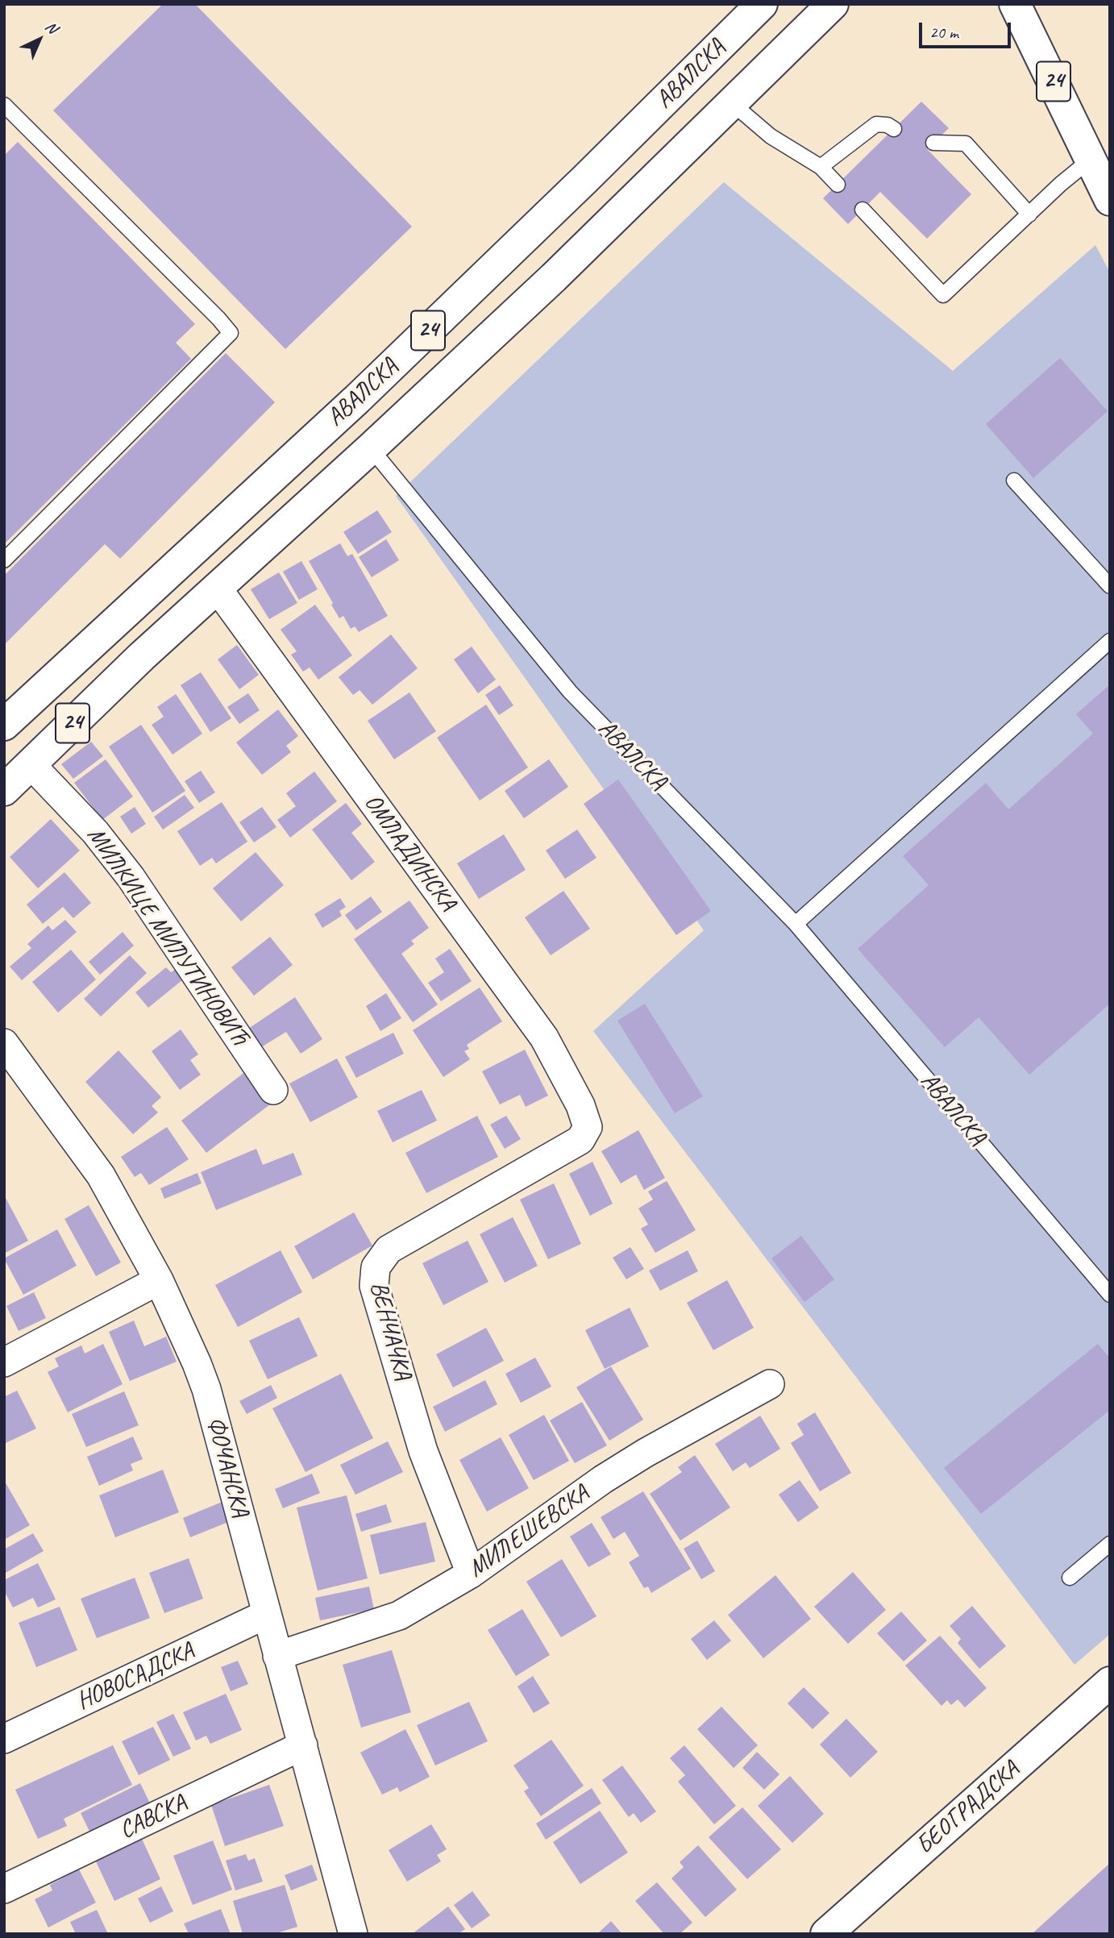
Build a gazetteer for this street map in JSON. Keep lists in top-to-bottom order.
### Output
{
  "streets": {
    "main road": ["АВАЛСКА", "24", "БЕОГРАДСКА"],
    "street": [
      "ОМЛАДИНСКА",
      "МИЛКИЦЕ МИЛУТИНОВИЋ",
      "ВЕНЧАЧКА",
      "ФОЧАНСКА",
      "МИЛЕШЕВСКА",
      "НОВОСАДСКА",
      "САВСКА"
    ]
  },
  "crossings": [
    ["АВАЛСКА", "ОМЛАДИНСКА"],
    ["АВАЛСКА", "МИЛКИЦЕ МИЛУТИНОВИЋ"],
    ["ОМЛАДИНСКА", "ВЕНЧАЧКА"],
    ["ВЕНЧАЧКА", "МИЛЕШЕВСКА"],
    ["ФОЧАНСКА", "МИЛЕШЕВСКА"],
    ["ФОЧАНСКА", "НОВОСАДСКА"],
    ["ФОЧАНСКА", "САВСКА"]
  ],
  "scale_bar": "20 m",
  "north": "top right"
}
